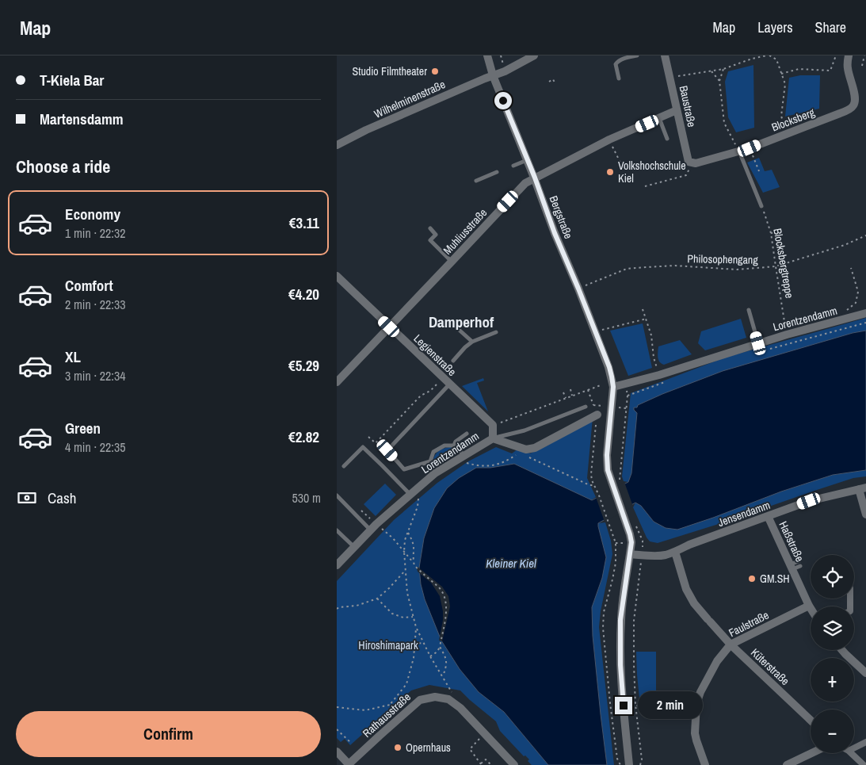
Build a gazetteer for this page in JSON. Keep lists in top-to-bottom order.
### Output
{
  "streets": {
    "street": [
      "Wilhelminenstraße",
      "Baustraße",
      "Blocksberg",
      "Bergstraße",
      "Muhliusstraße",
      "Lorentzendamm",
      "Legienstraße",
      "Jensendamm",
      "Haßstraße",
      "Faulstraße",
      "Küterstraße",
      "Rathausstraße"
    ],
    "path": ["Philosophengang", "Blocksbergtreppe"]
  },
  "crossings": [
    ["Wilhelminenstraße", "Bergstraße"],
    ["Baustraße", "Blocksberg"],
    ["Baustraße", "Muhliusstraße"],
    ["Bergstraße", "Muhliusstraße"],
    ["Bergstraße", "Philosophengang"],
    ["Bergstraße", "Lorentzendamm"],
    ["Bergstraße", "Jensendamm"],
    ["Muhliusstraße", "Legienstraße"],
    ["Philosophengang", "Blocksbergtreppe"],
    ["Blocksbergtreppe", "Lorentzendamm"],
    ["Jensendamm", "Haßstraße"],
    ["Jensendamm", "Küterstraße"],
    ["Haßstraße", "Faulstraße"],
    ["Faulstraße", "Küterstraße"]
  ],
  "districts": ["Damperhof"],
  "water": ["Kleiner Kiel"],
  "parks": ["Hiroshimapark"],
  "places": [
    "Studio Filmtheater",
    "Volkshochschule Kiel",
    "GM.SH",
    "Opernhaus"
  ],
  "page": {
    "header": "Map",
    "nav": ["Map", "Layers", "Share"],
    "banner": ["T-Kiela Bar", "Martensdamm"],
    "heading": "Choose a ride",
    "list": [
      {
        "name": "Economy",
        "note": "1 min · 22:32",
        "value": "€3.11"
      },
      {
        "name": "Comfort",
        "note": "2 min · 22:33",
        "value": "€4.20"
      },
      {
        "name": "XL",
        "note": "3 min · 22:34",
        "value": "€5.29"
      },
      {
        "name": "Green",
        "note": "4 min · 22:35",
        "value": "€2.82"
      }
    ],
    "pay": ["Cash", "530 m"],
    "map_buttons": ["+", "−"],
    "bubble": "2 min",
    "buttons": "Confirm"
  }
}
